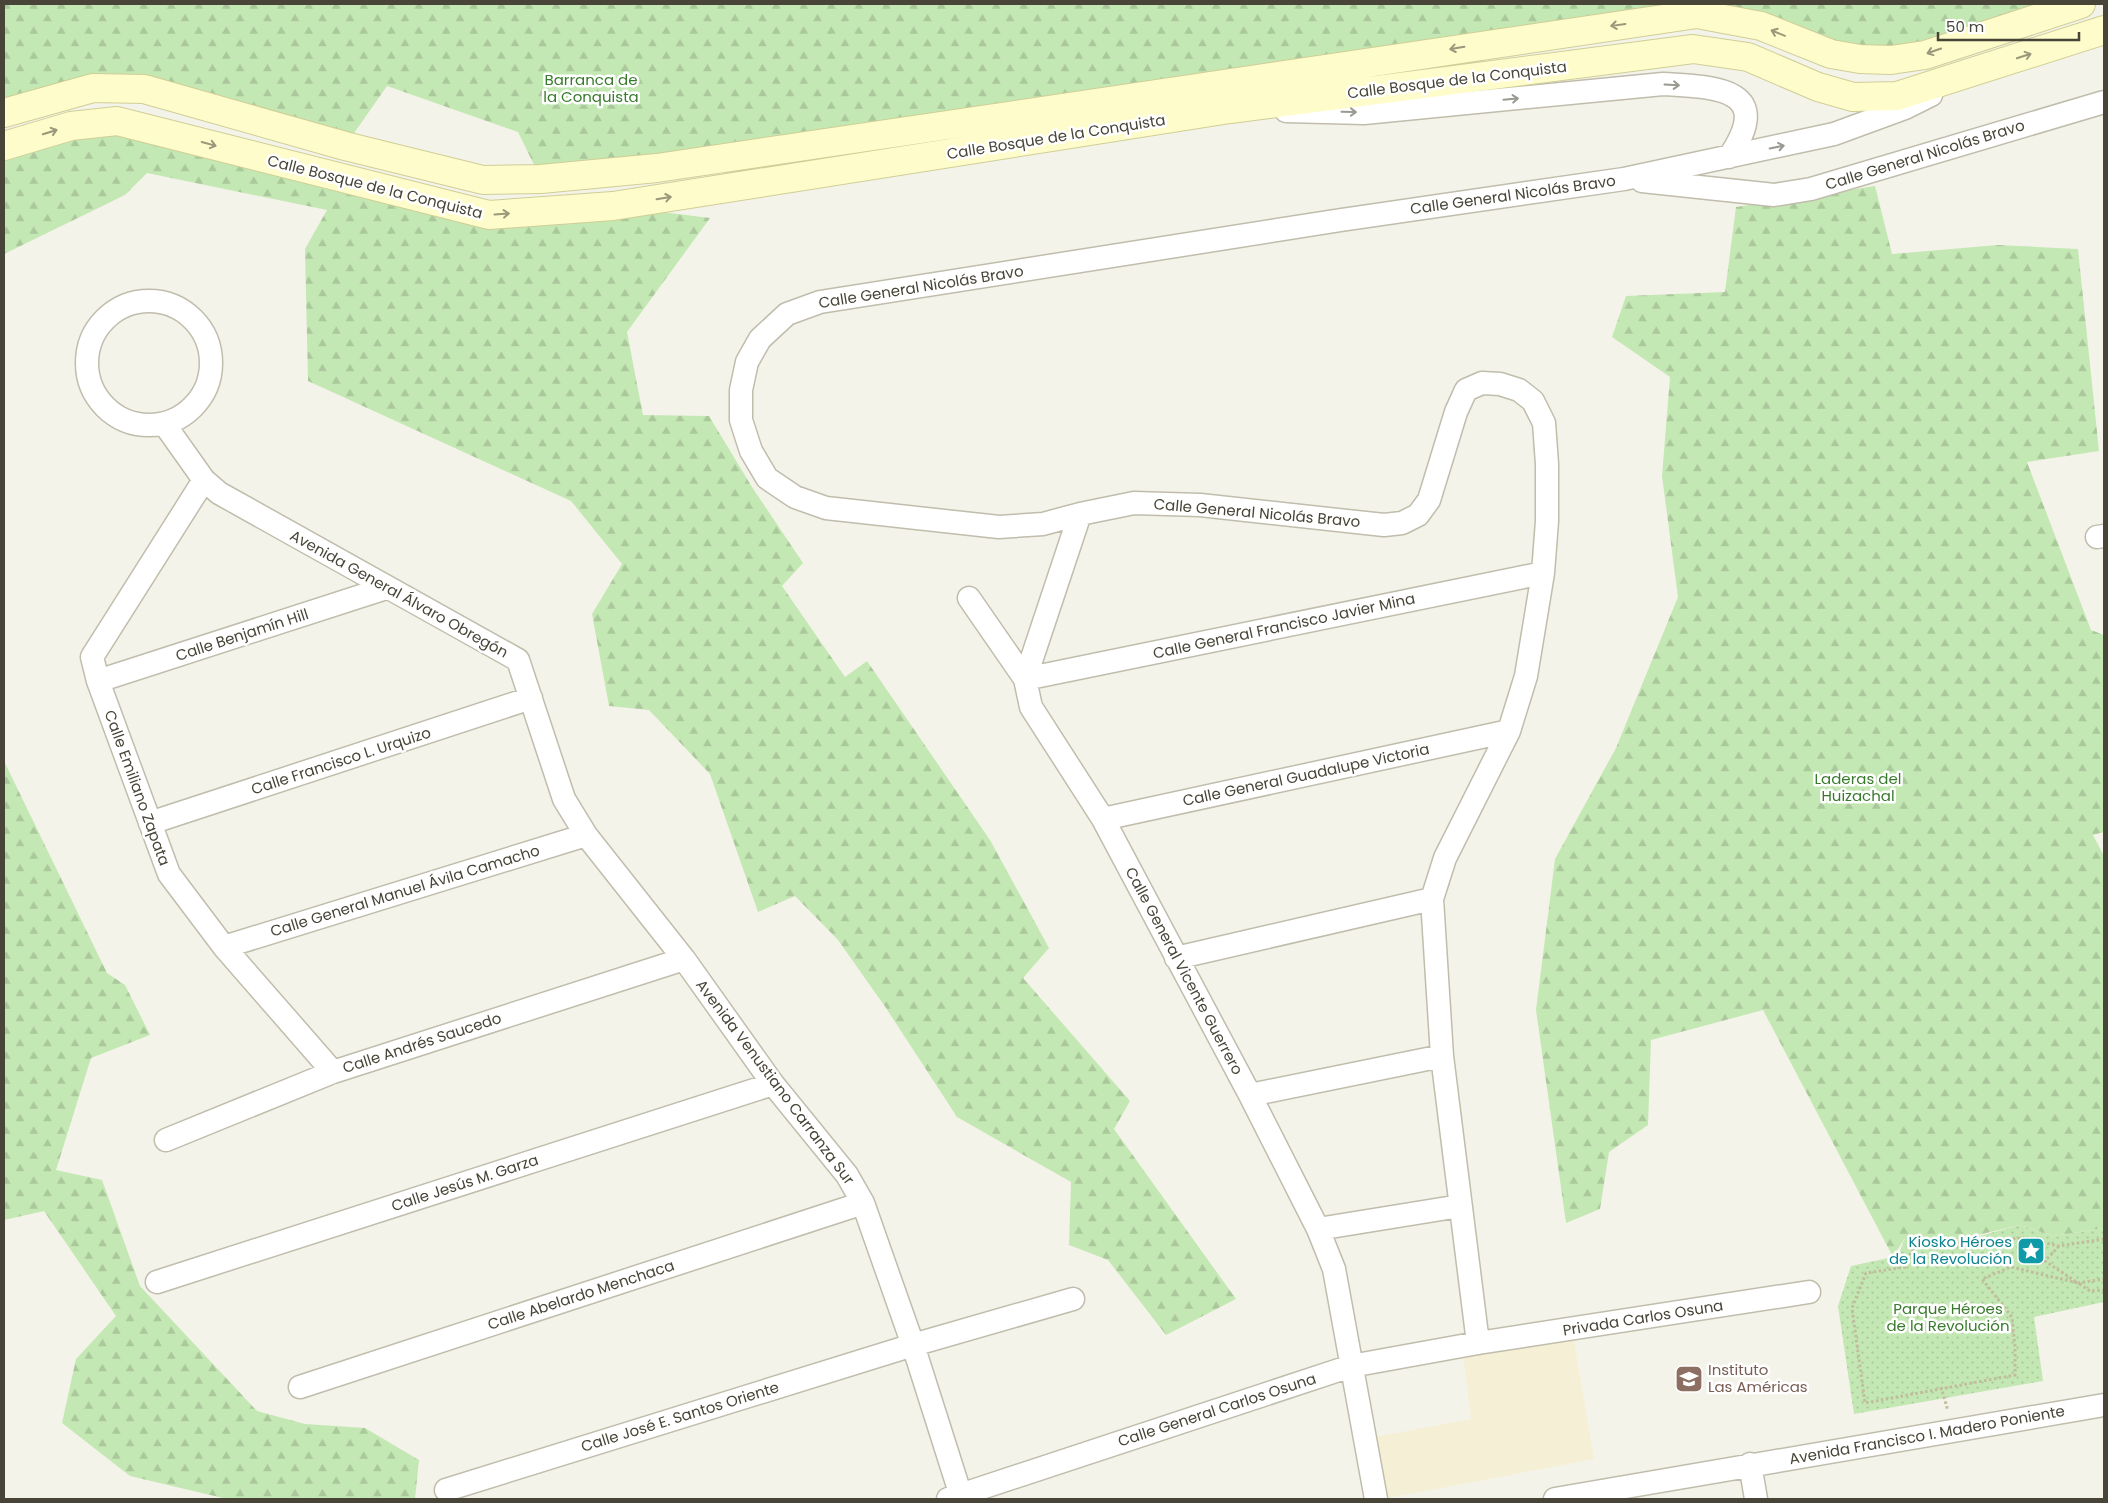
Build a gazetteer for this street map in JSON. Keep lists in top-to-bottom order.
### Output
{
  "streets": {
    "main road": ["Calle Bosque de la Conquista"],
    "street": [
      "Calle General Nicolás Bravo",
      "Avenida General Álvaro Obregón",
      "Calle General Francisco Javier Mina",
      "Calle Benjamín Hill",
      "Calle Francisco L. Urquizo",
      "Calle General Guadalupe Victoria",
      "Calle Emiliano Zapata",
      "Calle General Manuel Ávila Camacho",
      "Calle General Vicente Guerrero",
      "Calle Andrés Saucedo",
      "Avenida Venustiano Carranza Sur",
      "Calle Jesús M. Garza",
      "Calle Abelardo Menchaca",
      "Privada Carlos Osuna",
      "Calle General Carlos Osuna",
      "Calle José E. Santos Oriente",
      "Avenida Francisco I. Madero Poniente"
    ]
  },
  "crossings": [
    ["Calle Bosque de la Conquista", "Calle General Nicolás Bravo"],
    ["Calle General Nicolás Bravo", "Calle General Francisco Javier Mina"],
    ["Avenida General Álvaro Obregón", "Calle Benjamín Hill"],
    ["Avenida General Álvaro Obregón", "Calle Francisco L. Urquizo"],
    ["Avenida General Álvaro Obregón", "Calle Emiliano Zapata"],
    ["Avenida General Álvaro Obregón", "Calle General Manuel Ávila Camacho"],
    ["Avenida General Álvaro Obregón", "Avenida Venustiano Carranza Sur"],
    ["Calle General Francisco Javier Mina", "Calle General Vicente Guerrero"],
    ["Calle Benjamín Hill", "Calle Emiliano Zapata"],
    ["Calle Francisco L. Urquizo", "Calle Emiliano Zapata"],
    ["Calle General Guadalupe Victoria", "Calle General Vicente Guerrero"],
    ["Calle Emiliano Zapata", "Calle General Manuel Ávila Camacho"],
    ["Calle Emiliano Zapata", "Calle Andrés Saucedo"],
    ["Calle General Manuel Ávila Camacho", "Avenida Venustiano Carranza Sur"],
    ["Calle General Vicente Guerrero", "Calle General Carlos Osuna"],
    ["Calle Andrés Saucedo", "Avenida Venustiano Carranza Sur"],
    ["Avenida Venustiano Carranza Sur", "Calle Jesús M. Garza"],
    ["Avenida Venustiano Carranza Sur", "Calle Abelardo Menchaca"],
    ["Avenida Venustiano Carranza Sur", "Calle General Carlos Osuna"],
    ["Avenida Venustiano Carranza Sur", "Calle José E. Santos Oriente"],
    ["Privada Carlos Osuna", "Calle General Carlos Osuna"]
  ],
  "parks": ["Barranca de la Conquista", "Laderas del Huizachal", "Parque Héroes de la Revolución"],
  "places": {
    "place": ["Kiosko Héroes de la Revolución"],
    "school or university": ["Instituto Las Américas"]
  },
  "scale_bar": "50 m"
}
